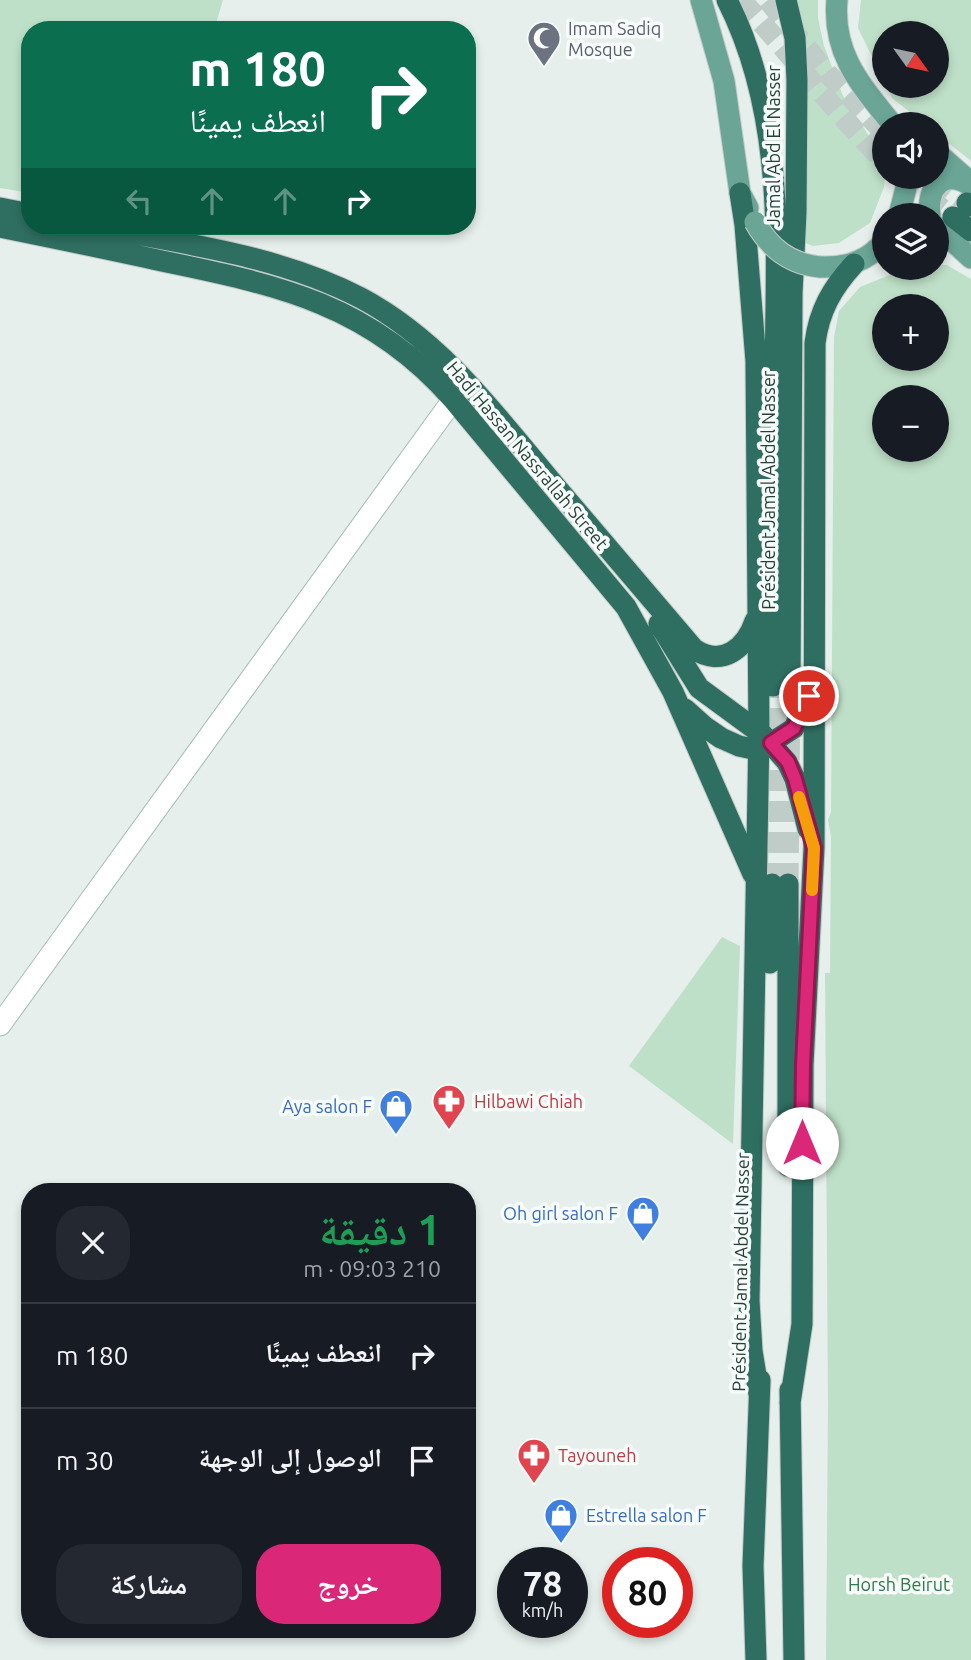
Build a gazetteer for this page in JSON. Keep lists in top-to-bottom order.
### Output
{
  "streets": {
    "highway": ["Jamal Abd El Nasser", "Hadi Hassan Nassrallah Street", "Président Jamal Abdel Nasser"]
  },
  "parks": ["Horsh Beirut"],
  "places": {
    "mosque": ["Imam Sadiq Mosque"],
    "pharmacy": ["Hilbawi Chiah", "Tayouneh"],
    "shop": ["Aya salon F", "Oh girl salon F", "Estrella salon F"]
  },
  "north": "bottom right",
  "page": {
    "map_buttons": ["+", "−"],
    "turn": ["180 m", "انعطف يمينًا"],
    "heading": ["1 دقيقة", "210 m · 09:03"],
    "list": [
      {
        "name": "انعطف يمينًا",
        "value": "180 m"
      },
      {
        "name": "الوصول إلى الوجهة",
        "value": "30 m"
      }
    ],
    "buttons": ["خروج", "مشاركة"],
    "speed": "78 km/h",
    "limit": "80"
  }
}
